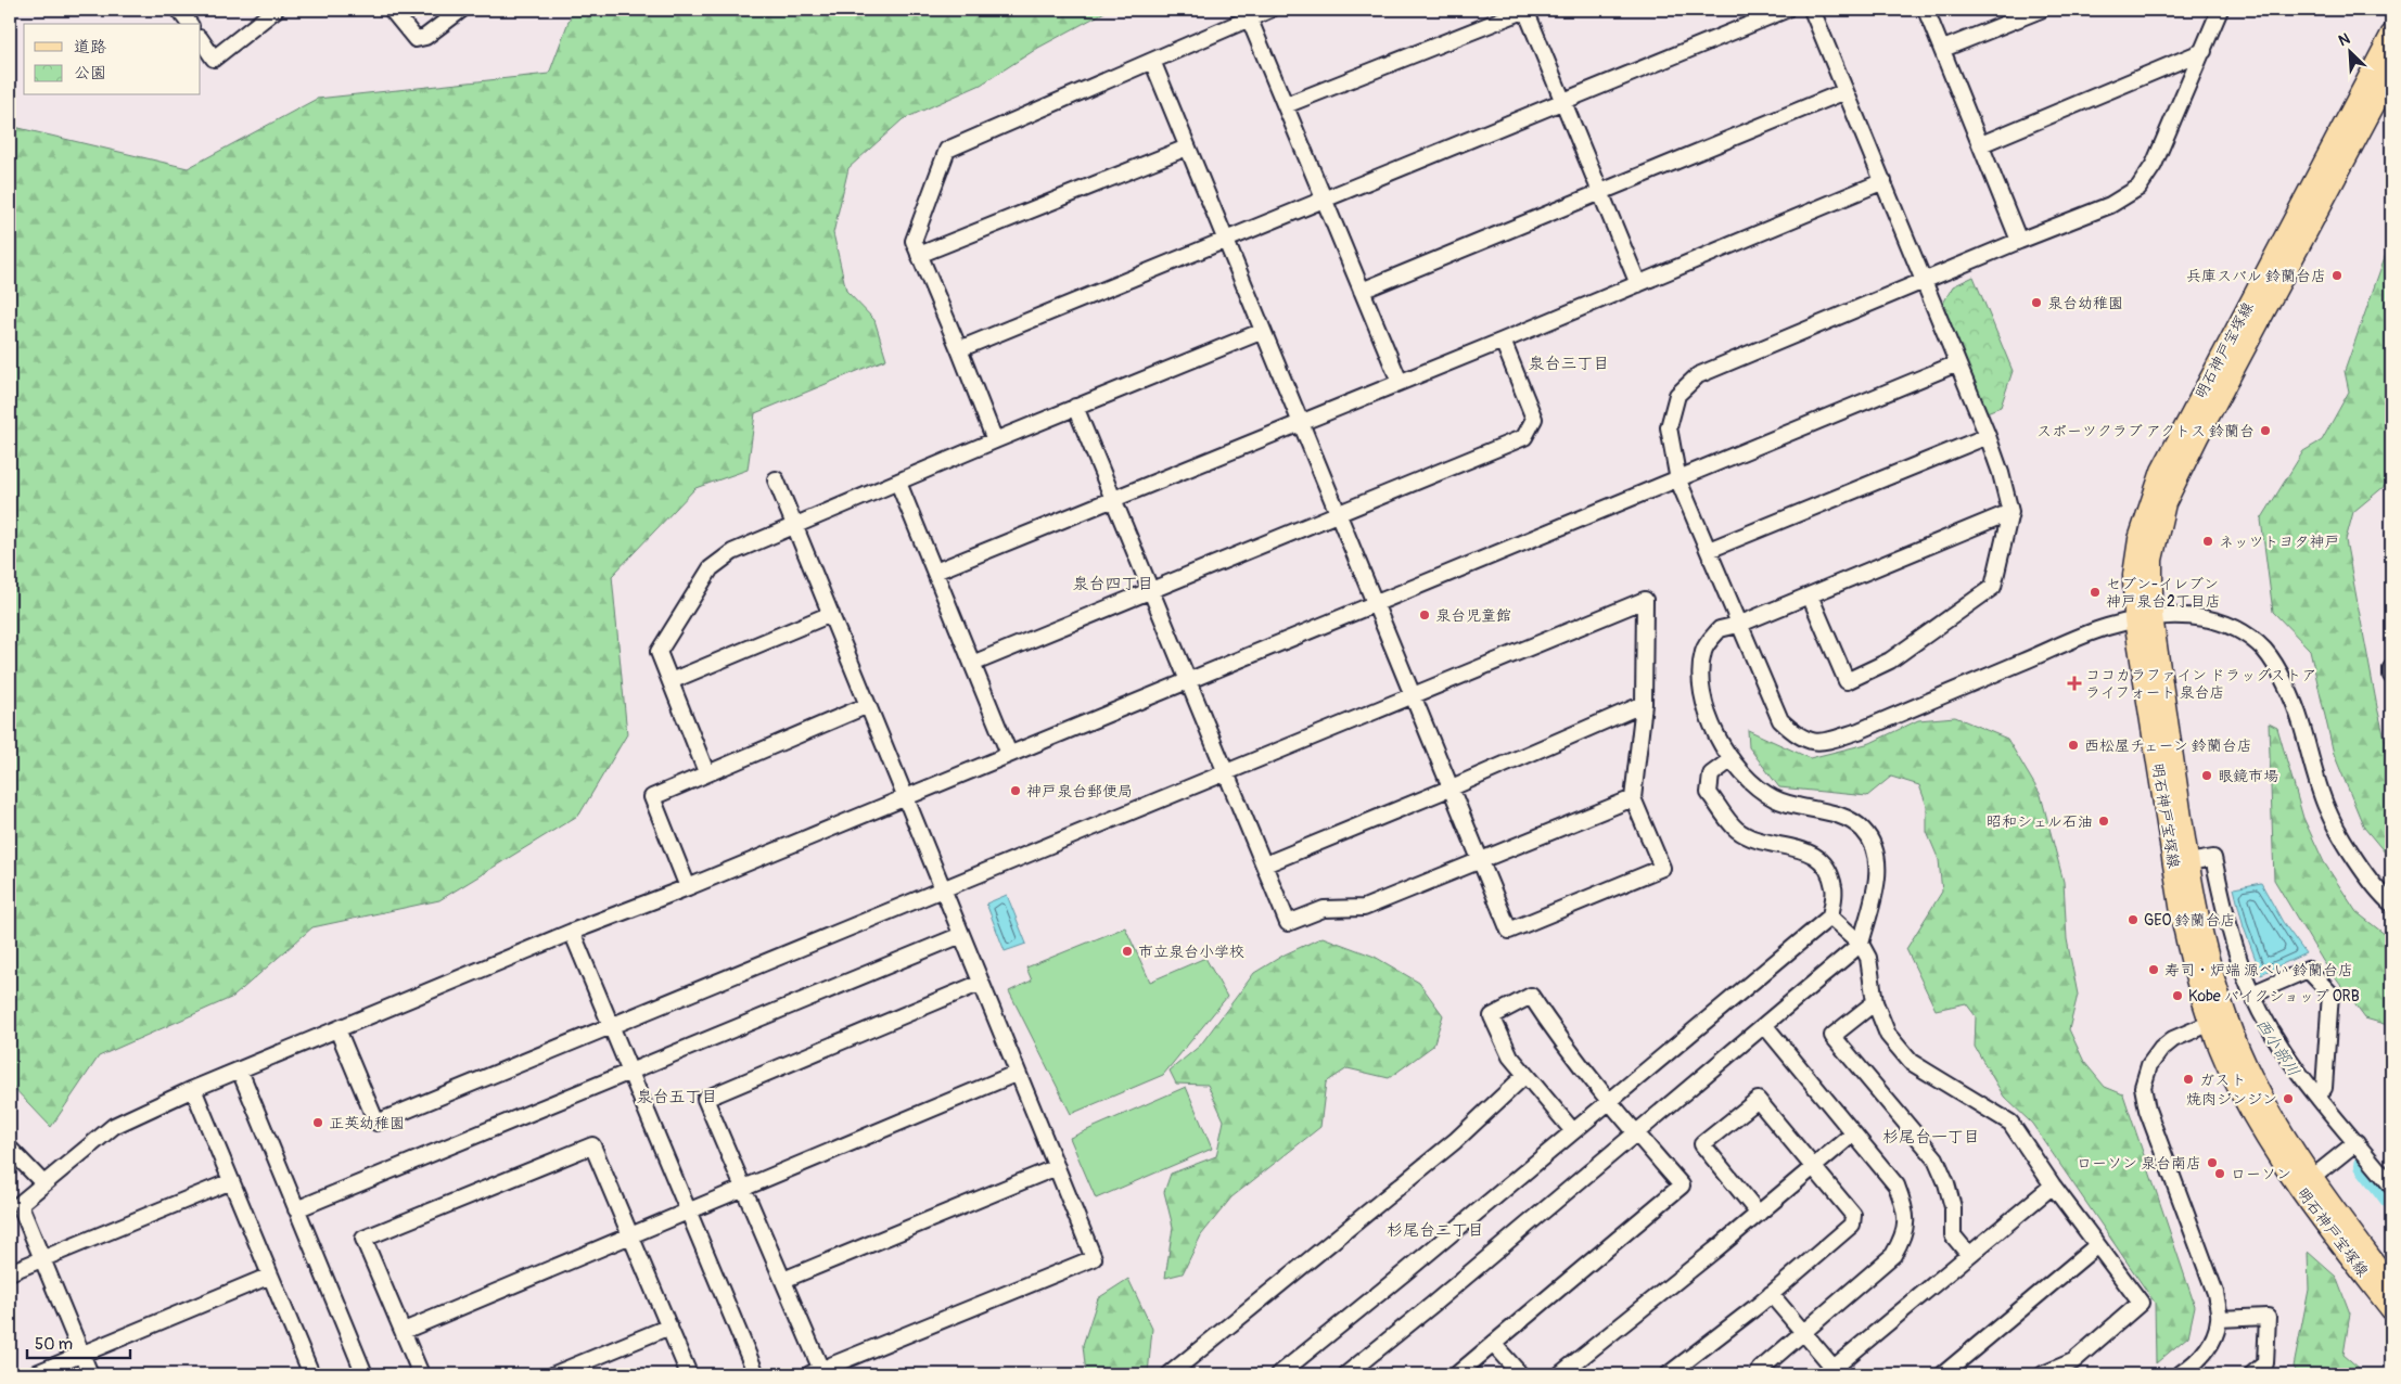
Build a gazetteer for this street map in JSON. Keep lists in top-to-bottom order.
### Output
{
  "streets": {
    "main road": ["明石神戸宝塚線"]
  },
  "districts": [
    "泉台三丁目",
    "泉台四丁目",
    "泉台五丁目",
    "杉尾台一丁目",
    "杉尾台二丁目"
  ],
  "water": ["西小部川"],
  "places": {
    "other": [
      "兵庫スバル 鈴蘭台店",
      "泉台幼稚園",
      "スポーツクラブ アクトス 鈴蘭台",
      "ネッツトヨタ神戸",
      "セブン-イレブン 神戸泉台2丁目店",
      "泉台児童館",
      "西松屋チェーン 鈴蘭台店",
      "眼鏡市場",
      "神戸泉台郵便局",
      "昭和シェル石油",
      "GEO 鈴蘭台店",
      "市立泉台小学校",
      "寿司・炉端 源べい 鈴蘭台店",
      "Kobe バイクショップ ORB",
      "ガスト",
      "焼肉ジンジン",
      "正英幼稚園",
      "ローソン 泉台南店",
      "ローソン"
    ],
    "health": ["ココカラファイン ドラッグストア ライフォート 泉台店"]
  },
  "legend": ["道路", "公園"],
  "scale_bar": "50 m",
  "north": "top left"
}
